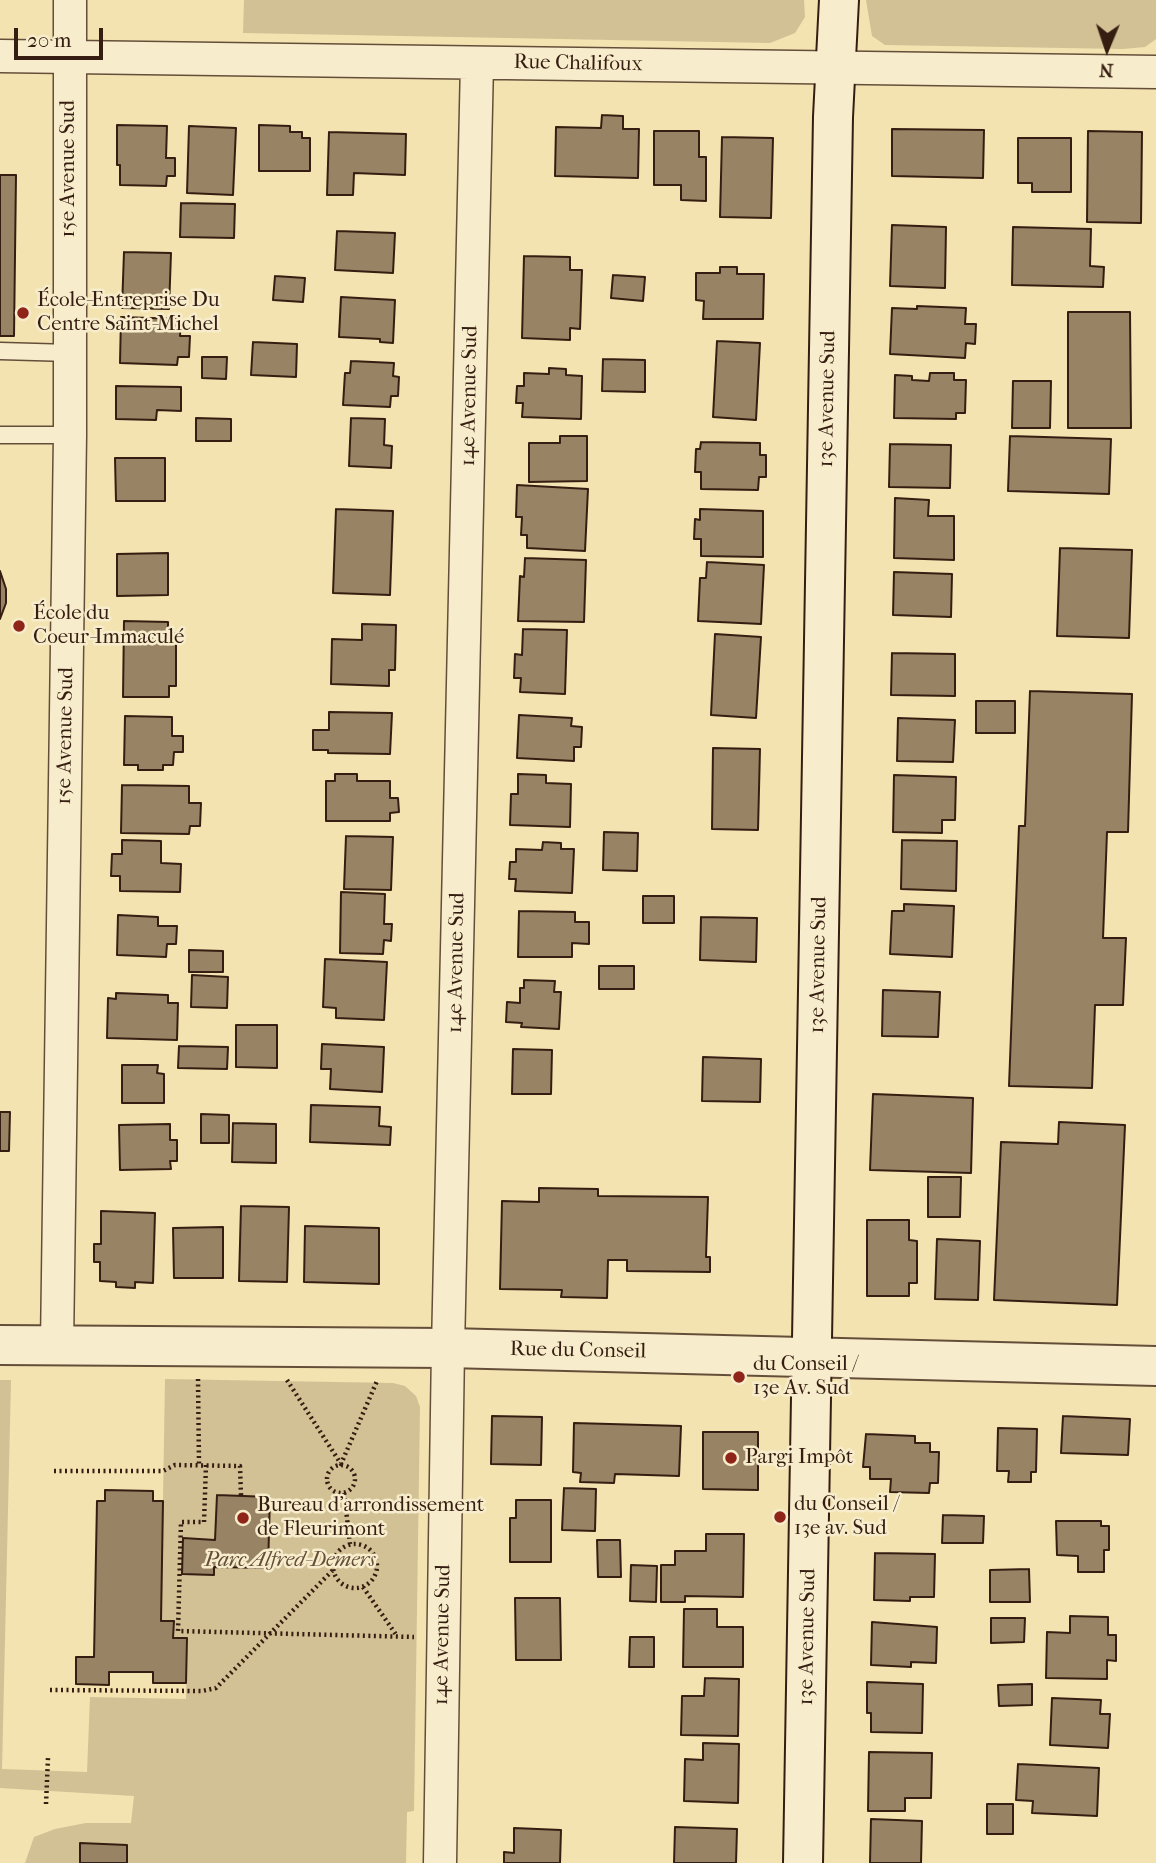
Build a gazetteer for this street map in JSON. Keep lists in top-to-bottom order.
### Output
{
  "streets": {
    "main road": ["13e Avenue Sud", "Rue du Conseil"],
    "street": ["Rue Chalifoux", "15e Avenue Sud", "14e Avenue Sud"]
  },
  "crossings": [
    ["Rue Chalifoux", "15e Avenue Sud"],
    ["Rue Chalifoux", "14e Avenue Sud"],
    ["Rue Chalifoux", "13e Avenue Sud"],
    ["15e Avenue Sud", "Rue du Conseil"],
    ["14e Avenue Sud", "Rue du Conseil"],
    ["13e Avenue Sud", "Rue du Conseil"]
  ],
  "parks": ["Parc Alfred-Demers"],
  "places": [
    "École-Entreprise Du Centre Saint-Michel",
    "École du Coeur-Immaculé",
    "du Conseil / 13e Av. Sud",
    "Pargi Impôt",
    "du Conseil / 13e av. Sud",
    "Bureau d'arrondissement de Fleurimont"
  ],
  "scale_bar": "20 m",
  "north": "bottom"
}
